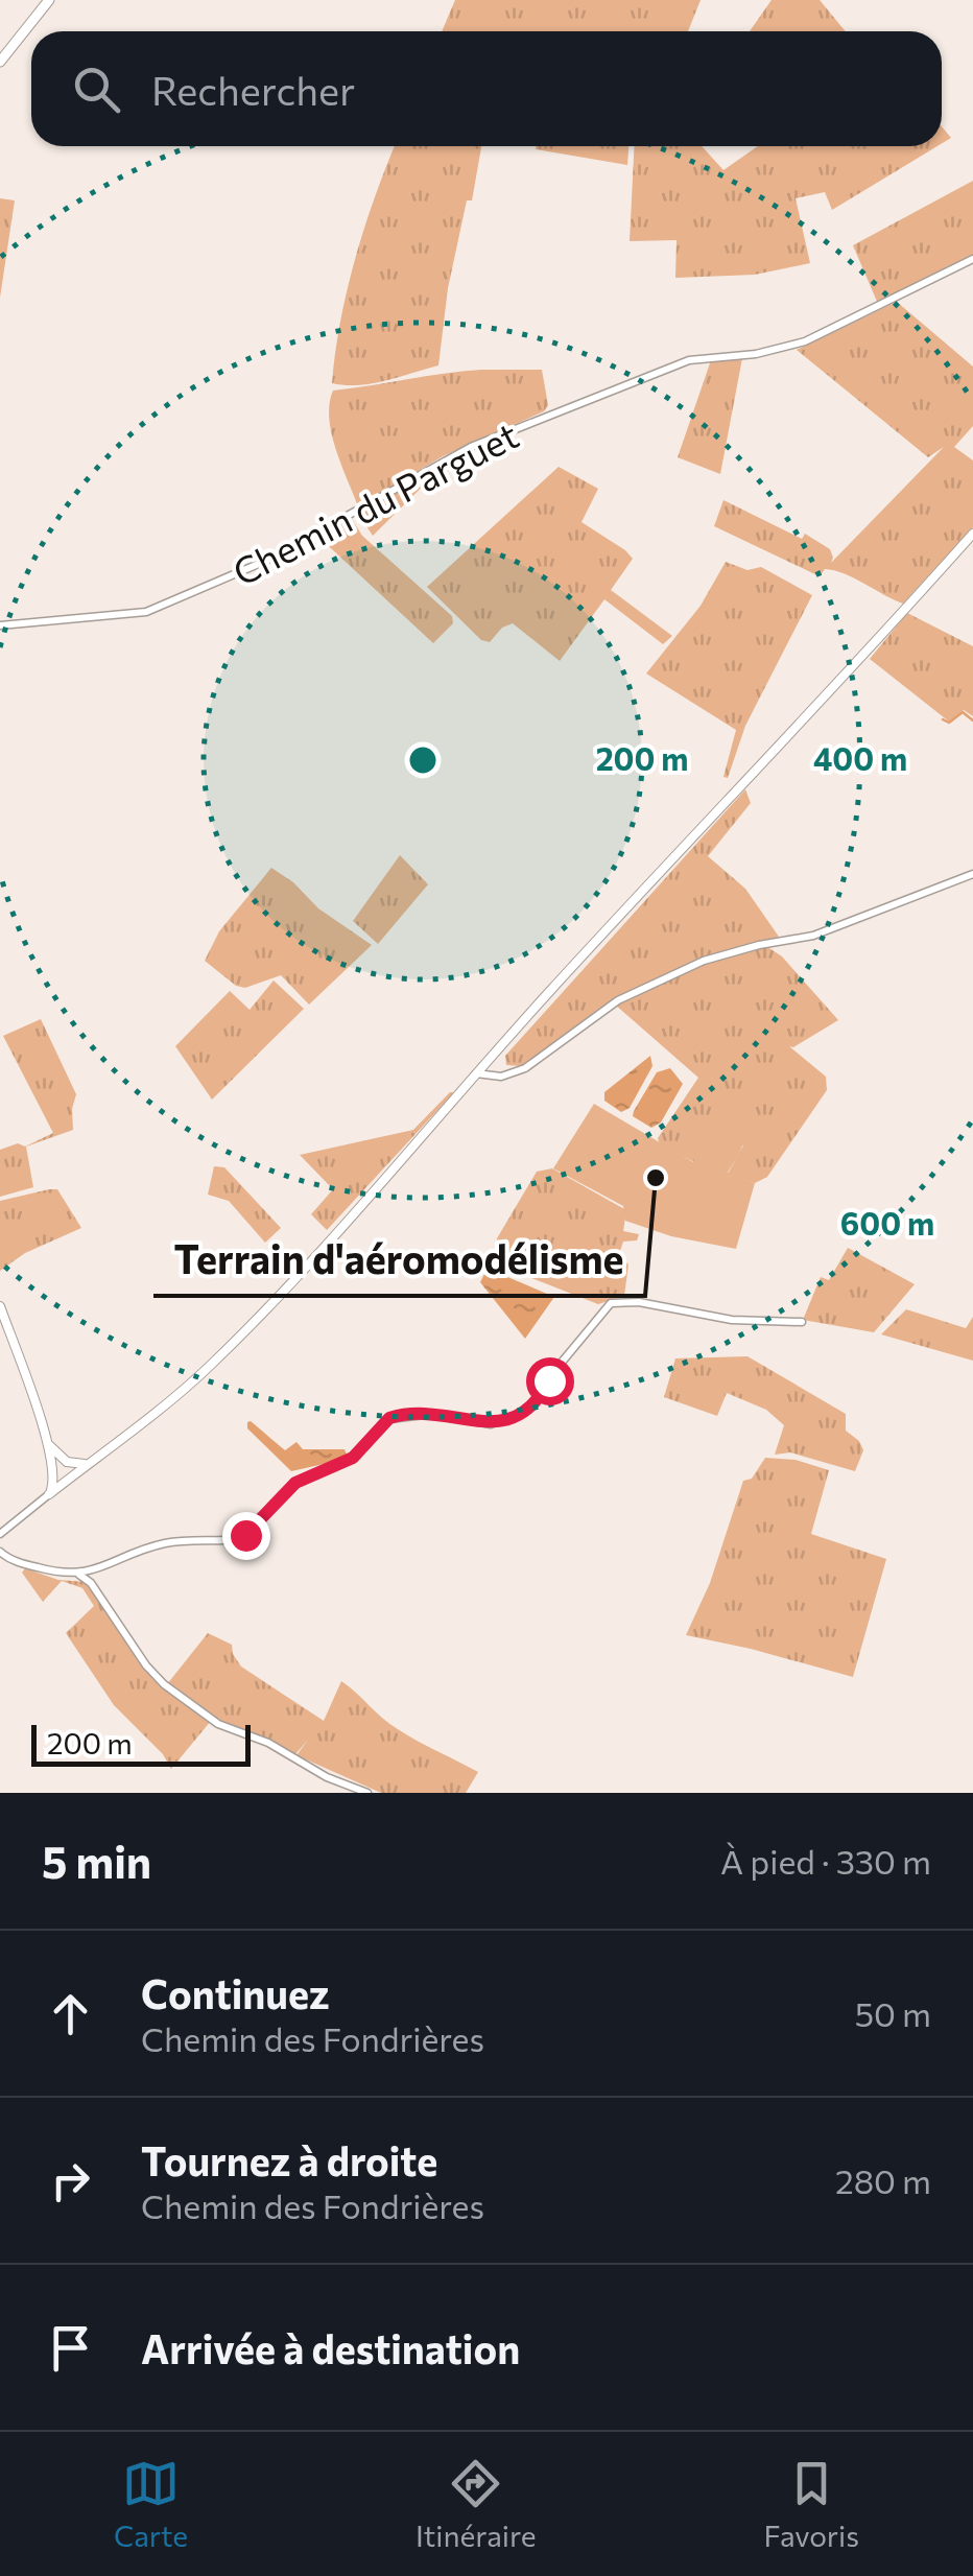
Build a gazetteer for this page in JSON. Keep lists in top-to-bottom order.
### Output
{
  "streets": {
    "street": ["Chemin du Parguet"]
  },
  "places": ["Terrain d'aéromodélisme"],
  "scale_bar": "200 m",
  "page": {
    "search": "Rechercher",
    "scale": "200 m",
    "heading": ["5 min", "À pied · 330 m"],
    "list": [
      ["Continuez", "Chemin des Fondrières", "50 m"],
      ["Tournez à droite", "Chemin des Fondrières", "280 m"],
      "Arrivée à destination"
    ],
    "nav": ["Carte", "Itinéraire", "Favoris"]
  },
  "rings": ["200 m", "400 m", "600 m"]
}
